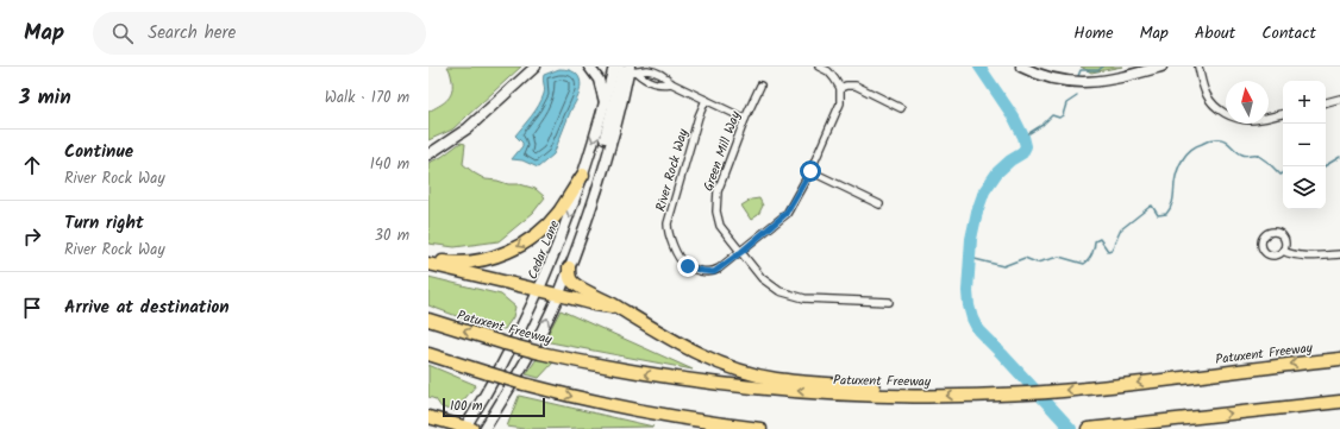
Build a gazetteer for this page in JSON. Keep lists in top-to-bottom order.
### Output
{
  "streets": {
    "highway": ["Patuxent Freeway"],
    "main road": ["Cedar Lane"],
    "street": ["Green Mill Way", "River Rock Way"]
  },
  "crossings": [
    ["Green Mill Way", "River Rock Way"]
  ],
  "scale_bar": "100 m",
  "north": "top",
  "page": {
    "header": "Map",
    "search": "Search here",
    "nav": [
      "Home",
      "Map",
      "About",
      "Contact"
    ],
    "heading": ["3 min", "Walk · 170 m"],
    "map_buttons": ["+", "−"],
    "list": [
      ["Continue", "River Rock Way", "140 m"],
      ["Turn right", "River Rock Way", "30 m"],
      "Arrive at destination"
    ],
    "scale": "100 m"
  }
}
